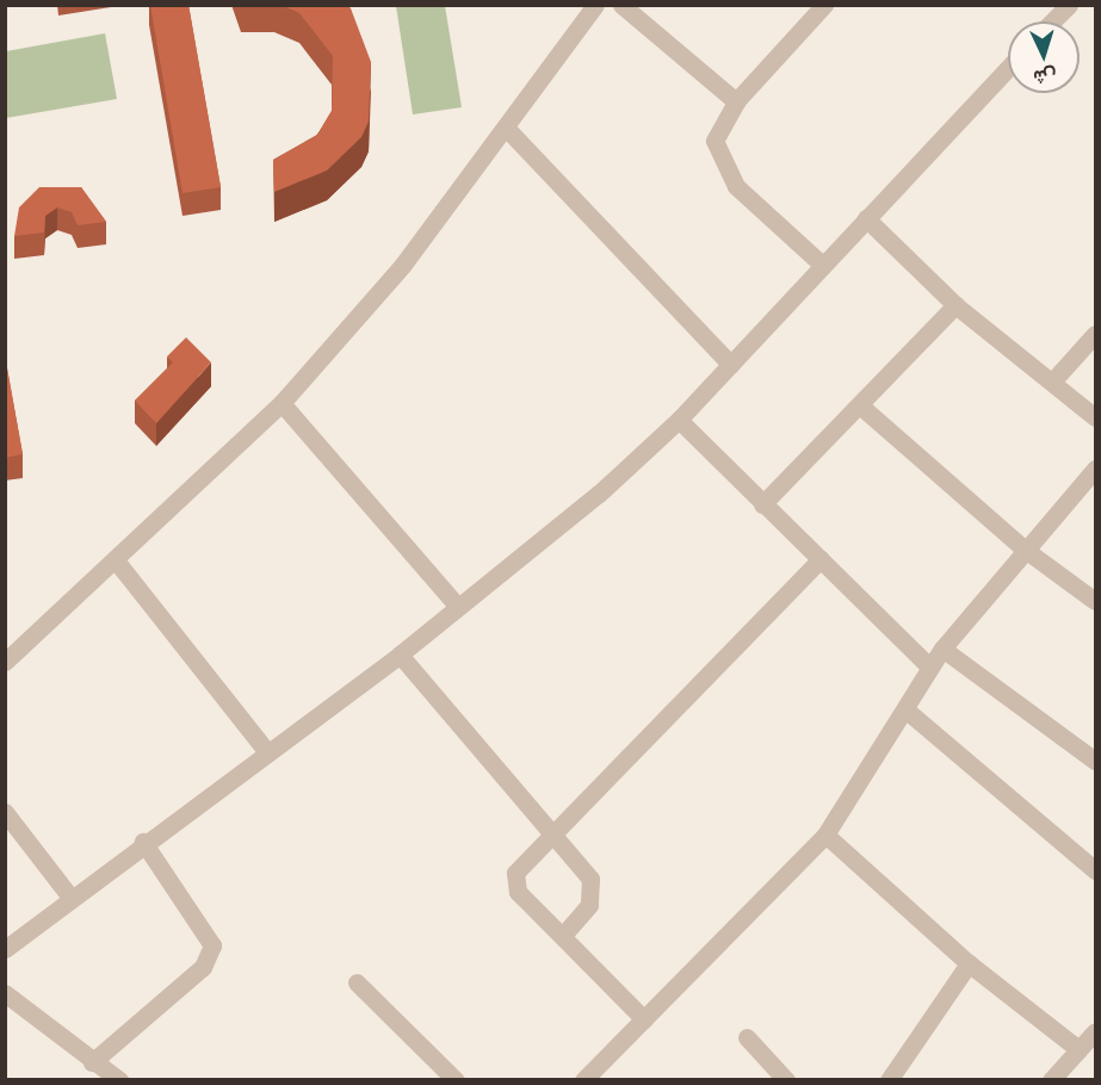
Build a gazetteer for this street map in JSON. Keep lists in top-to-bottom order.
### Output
{
  "north": "bottom"
}
